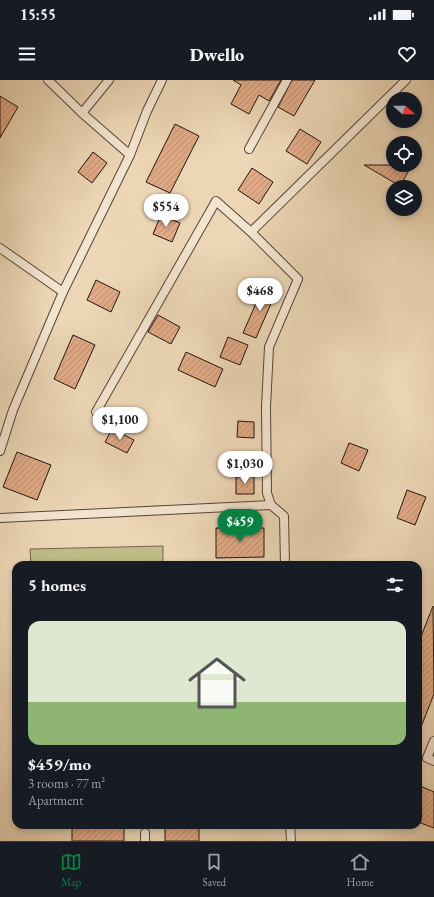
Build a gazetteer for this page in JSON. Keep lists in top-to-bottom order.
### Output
{
  "north": "right",
  "page": {
    "status": "15:55",
    "header": "Dwello",
    "price": [
      "$554",
      "$468",
      "$1,100",
      "$1,030",
      "$459"
    ],
    "heading": "5 homes",
    "list": [
      {
        "name": "$459/mo",
        "note": "3 rooms · 77 m² · Apartment"
      }
    ],
    "tabs": ["Map", "Saved", "Home"]
  }
}
